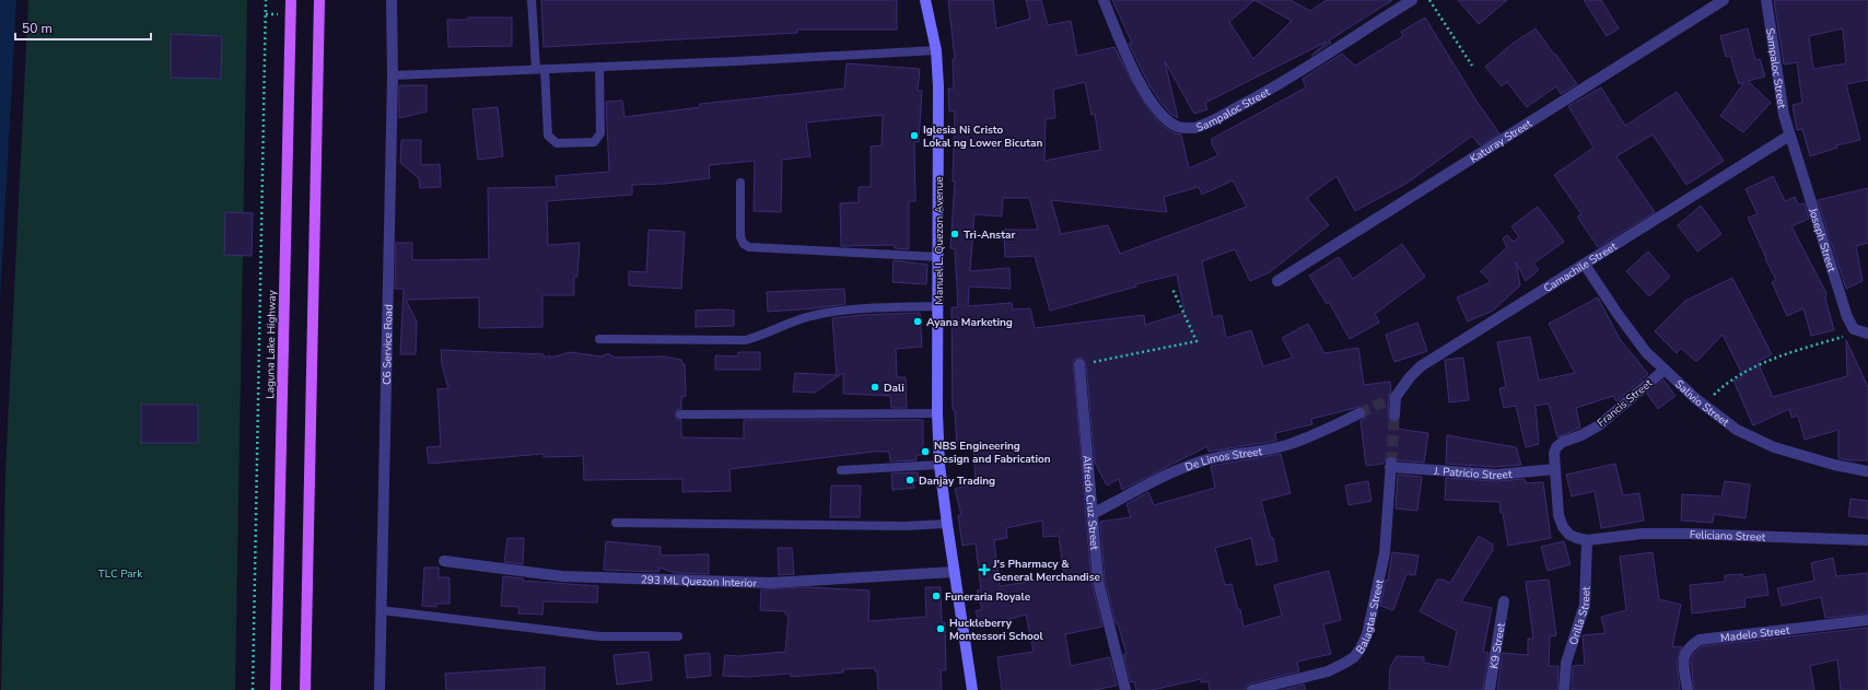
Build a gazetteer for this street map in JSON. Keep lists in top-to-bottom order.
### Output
{
  "streets": {
    "main road": ["Manuel L. Quezon Avenue", "Laguna Lake Highway"],
    "street": [
      "Sampaloc Street",
      "Katuray Street",
      "Joseph Street",
      "Camachile Street",
      "C6 Service Road",
      "Salivio Street",
      "Francis Street",
      "De Limos Street",
      "J. Patricio Street",
      "Alfredo Cruz Street",
      "Feliciano Street",
      "293 ML Quezon Interior",
      "Balagtas Street",
      "Orilla Street",
      "Madelo Street",
      "K9 Street"
    ]
  },
  "crossings": [
    ["Sampaloc Street", "Joseph Street"],
    ["Sampaloc Street", "Camachile Street"],
    ["Manuel L. Quezon Avenue", "293 ML Quezon Interior"],
    ["Joseph Street", "Camachile Street"],
    ["Camachile Street", "Salivio Street"],
    ["Salivio Street", "Francis Street"],
    ["Francis Street", "J. Patricio Street"],
    ["De Limos Street", "Alfredo Cruz Street"],
    ["J. Patricio Street", "Balagtas Street"],
    ["Feliciano Street", "Orilla Street"]
  ],
  "parks": ["TLC Park"],
  "places": {
    "other": [
      "Iglesia Ni Cristo Lokal ng Lower Bicutan",
      "Tri-Anstar",
      "Ayana Marketing",
      "Dali",
      "NBS Engineering Design and Fabrication",
      "Danjay Trading",
      "Funeraria Royale",
      "Huckleberry Montessori School"
    ],
    "health": ["J's Pharmacy & General Merchandise"]
  },
  "scale_bar": "50 m"
}
